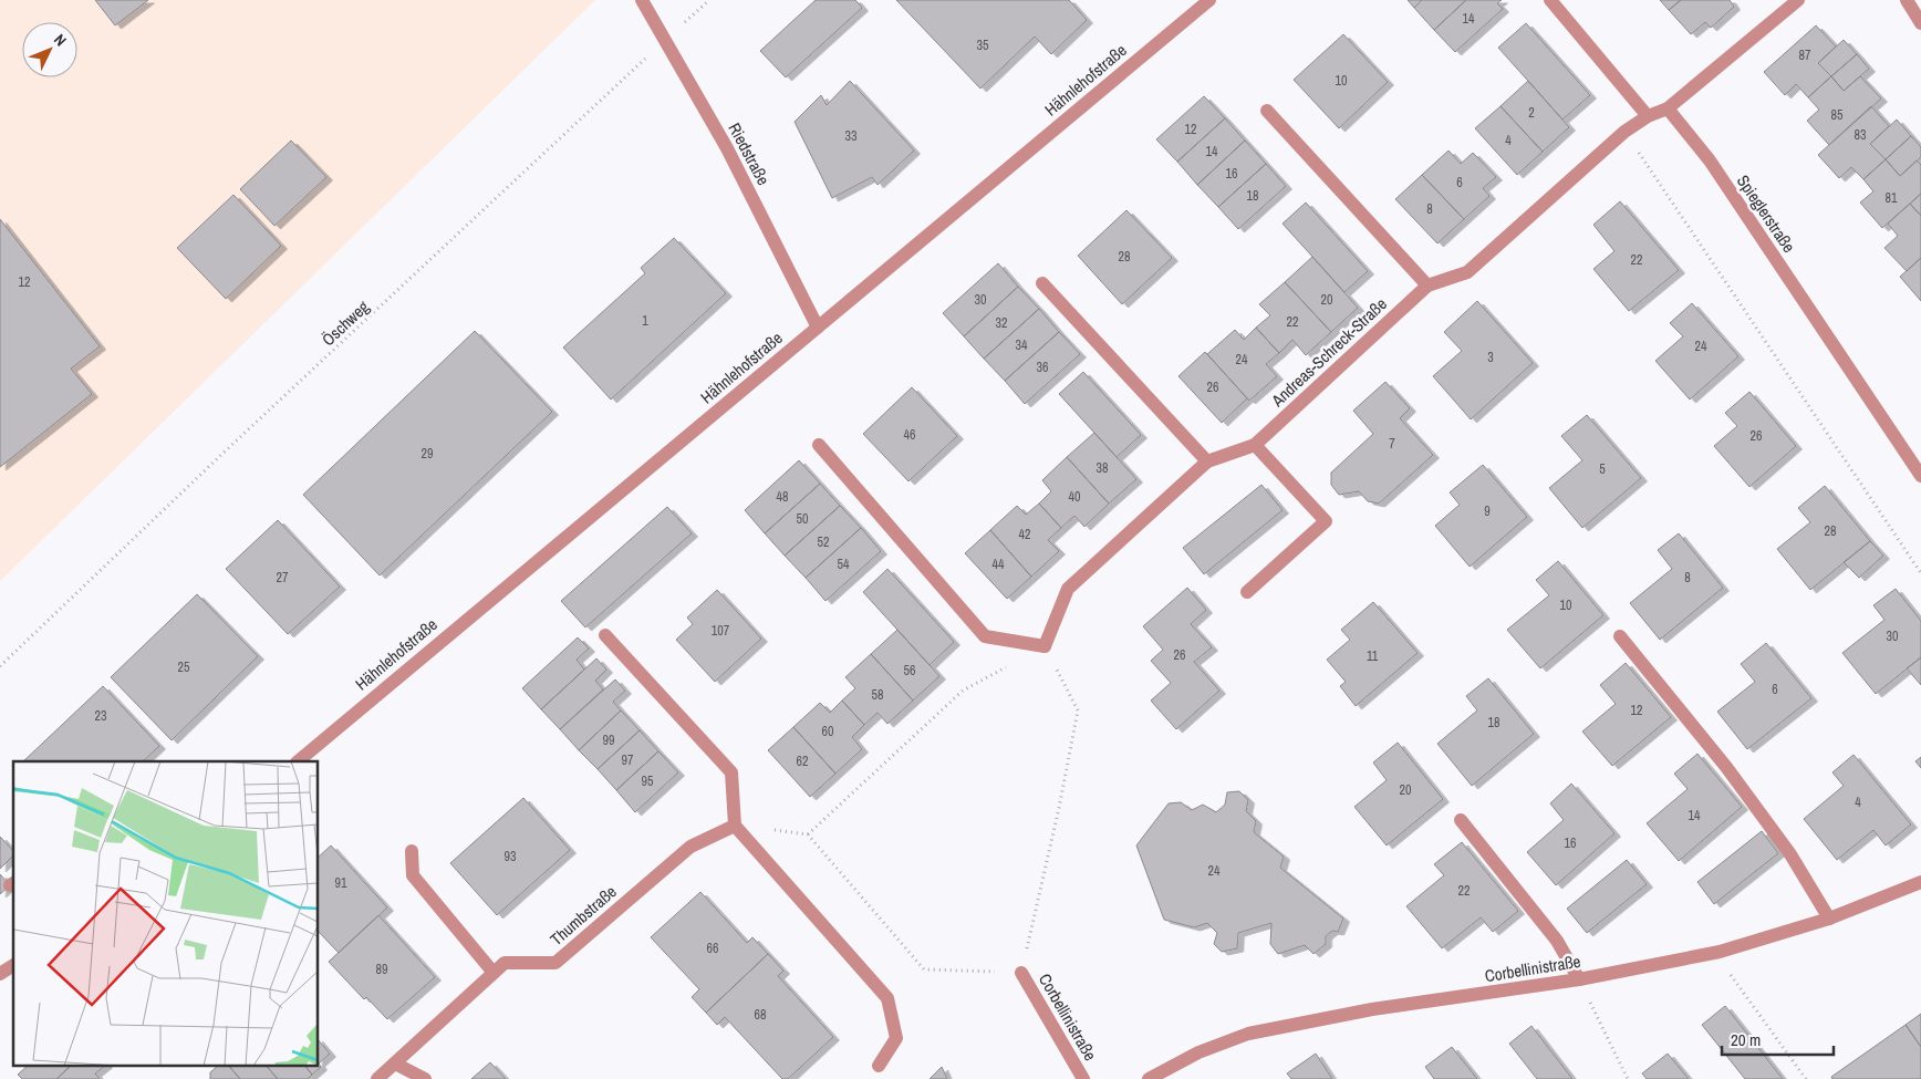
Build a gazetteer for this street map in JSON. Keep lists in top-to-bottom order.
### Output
{
  "streets": {
    "street": [
      "Hähnlehofstraße",
      "Riedstraße",
      "Spieglerstraße",
      "Andreas-Schreck-Straße",
      "Thumbstraße",
      "Corbellinistraße"
    ],
    "path": ["Öschweg"]
  },
  "crossings": [
    ["Hähnlehofstraße", "Riedstraße"],
    ["Riedstraße", "Öschweg"],
    ["Spieglerstraße", "Andreas-Schreck-Straße"]
  ],
  "house_numbers": [
    "14",
    "35",
    "87",
    "10",
    "2",
    "85",
    "12",
    "83",
    "33",
    "4",
    "14",
    "16",
    "6",
    "18",
    "81",
    "8",
    "28",
    "22",
    "12",
    "30",
    "20",
    "1",
    "22",
    "32",
    "34",
    "24",
    "3",
    "24",
    "36",
    "26",
    "46",
    "26",
    "7",
    "29",
    "38",
    "5",
    "48",
    "40",
    "9",
    "50",
    "28",
    "42",
    "52",
    "54",
    "44",
    "27",
    "8",
    "10",
    "107",
    "30",
    "26",
    "11",
    "25",
    "56",
    "6",
    "58",
    "12",
    "23",
    "18",
    "60",
    "99",
    "97",
    "62",
    "95",
    "20",
    "4",
    "14",
    "16",
    "93",
    "24",
    "91",
    "22",
    "66",
    "89",
    "68"
  ],
  "scale_bar": "20 m",
  "north": "top right"
}
